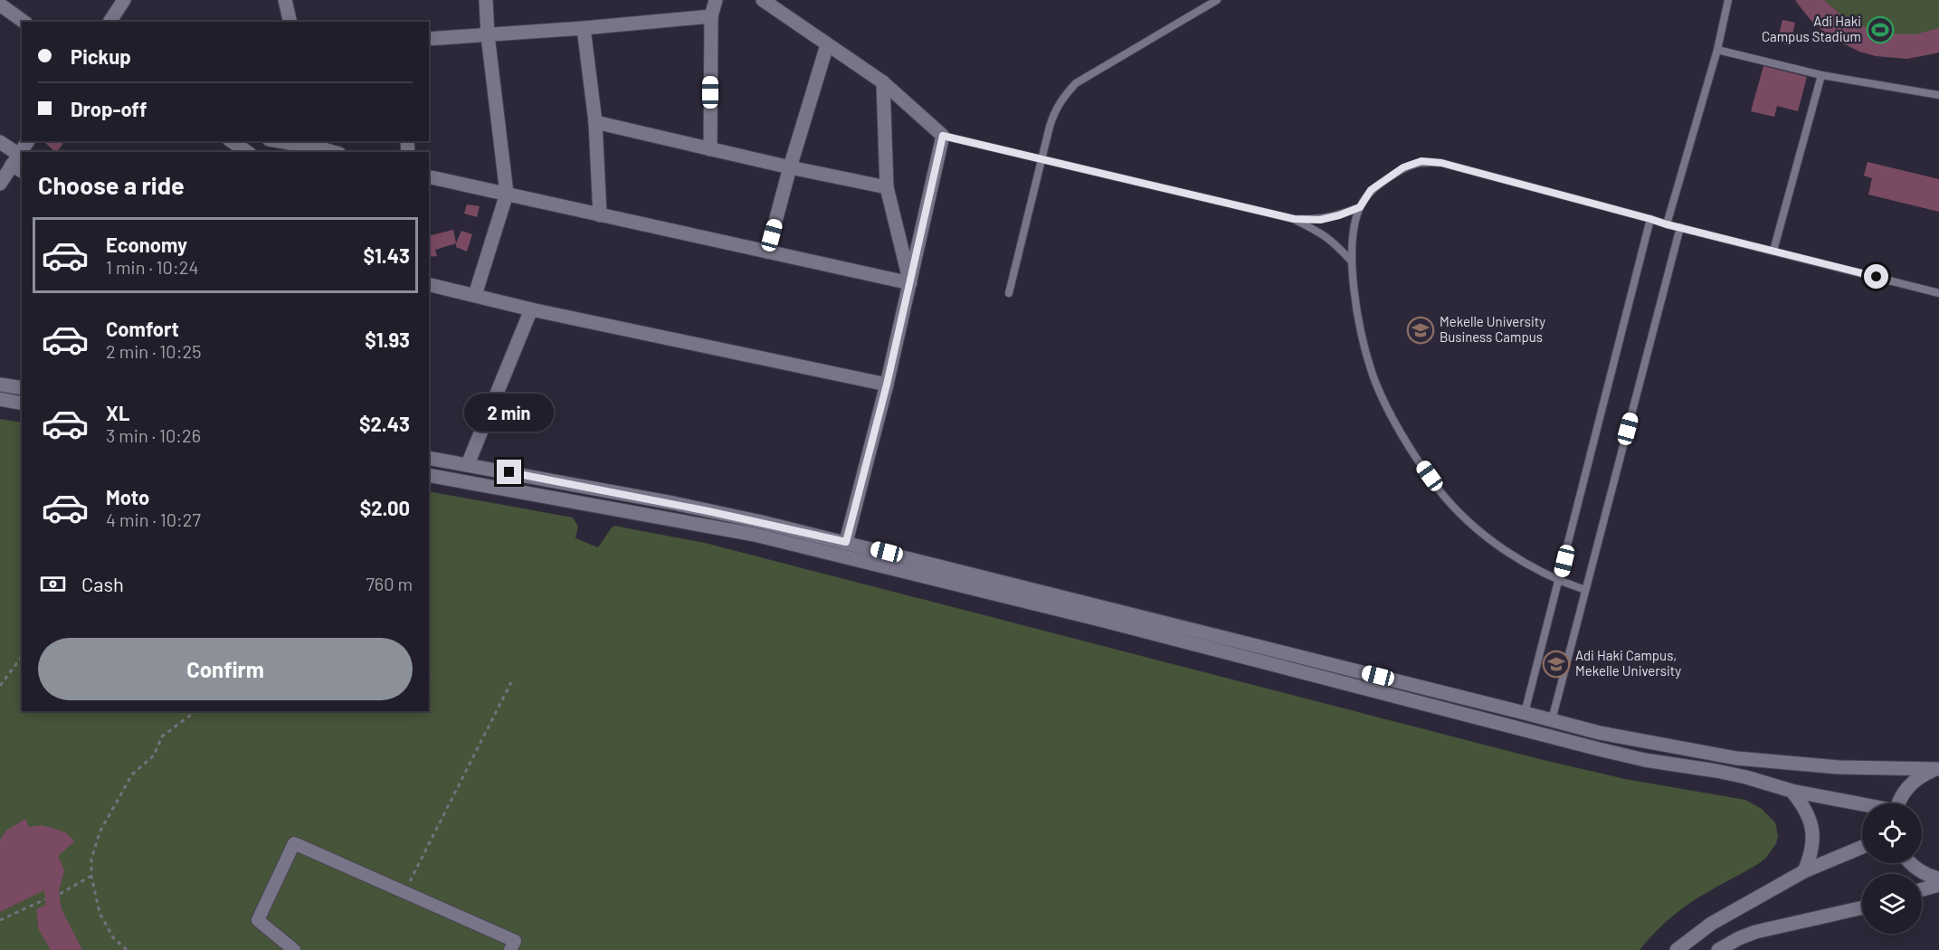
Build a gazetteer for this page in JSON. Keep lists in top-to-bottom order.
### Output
{
  "places": {
    "sports": ["Adi Haki Campus Stadium"],
    "school or university": ["Mekelle University Business Campus", "Adi Haki Campus, Mekelle University"]
  },
  "page": {
    "banner": ["Pickup", "Drop-off"],
    "heading": "Choose a ride",
    "list": [
      {
        "name": "Economy",
        "note": "1 min · 10:24",
        "value": "$1.43"
      },
      {
        "name": "Comfort",
        "note": "2 min · 10:25",
        "value": "$1.93"
      },
      {
        "name": "XL",
        "note": "3 min · 10:26",
        "value": "$2.43"
      },
      {
        "name": "Moto",
        "note": "4 min · 10:27",
        "value": "$2.00"
      }
    ],
    "bubble": "2 min",
    "pay": ["Cash", "760 m"],
    "buttons": "Confirm"
  }
}
